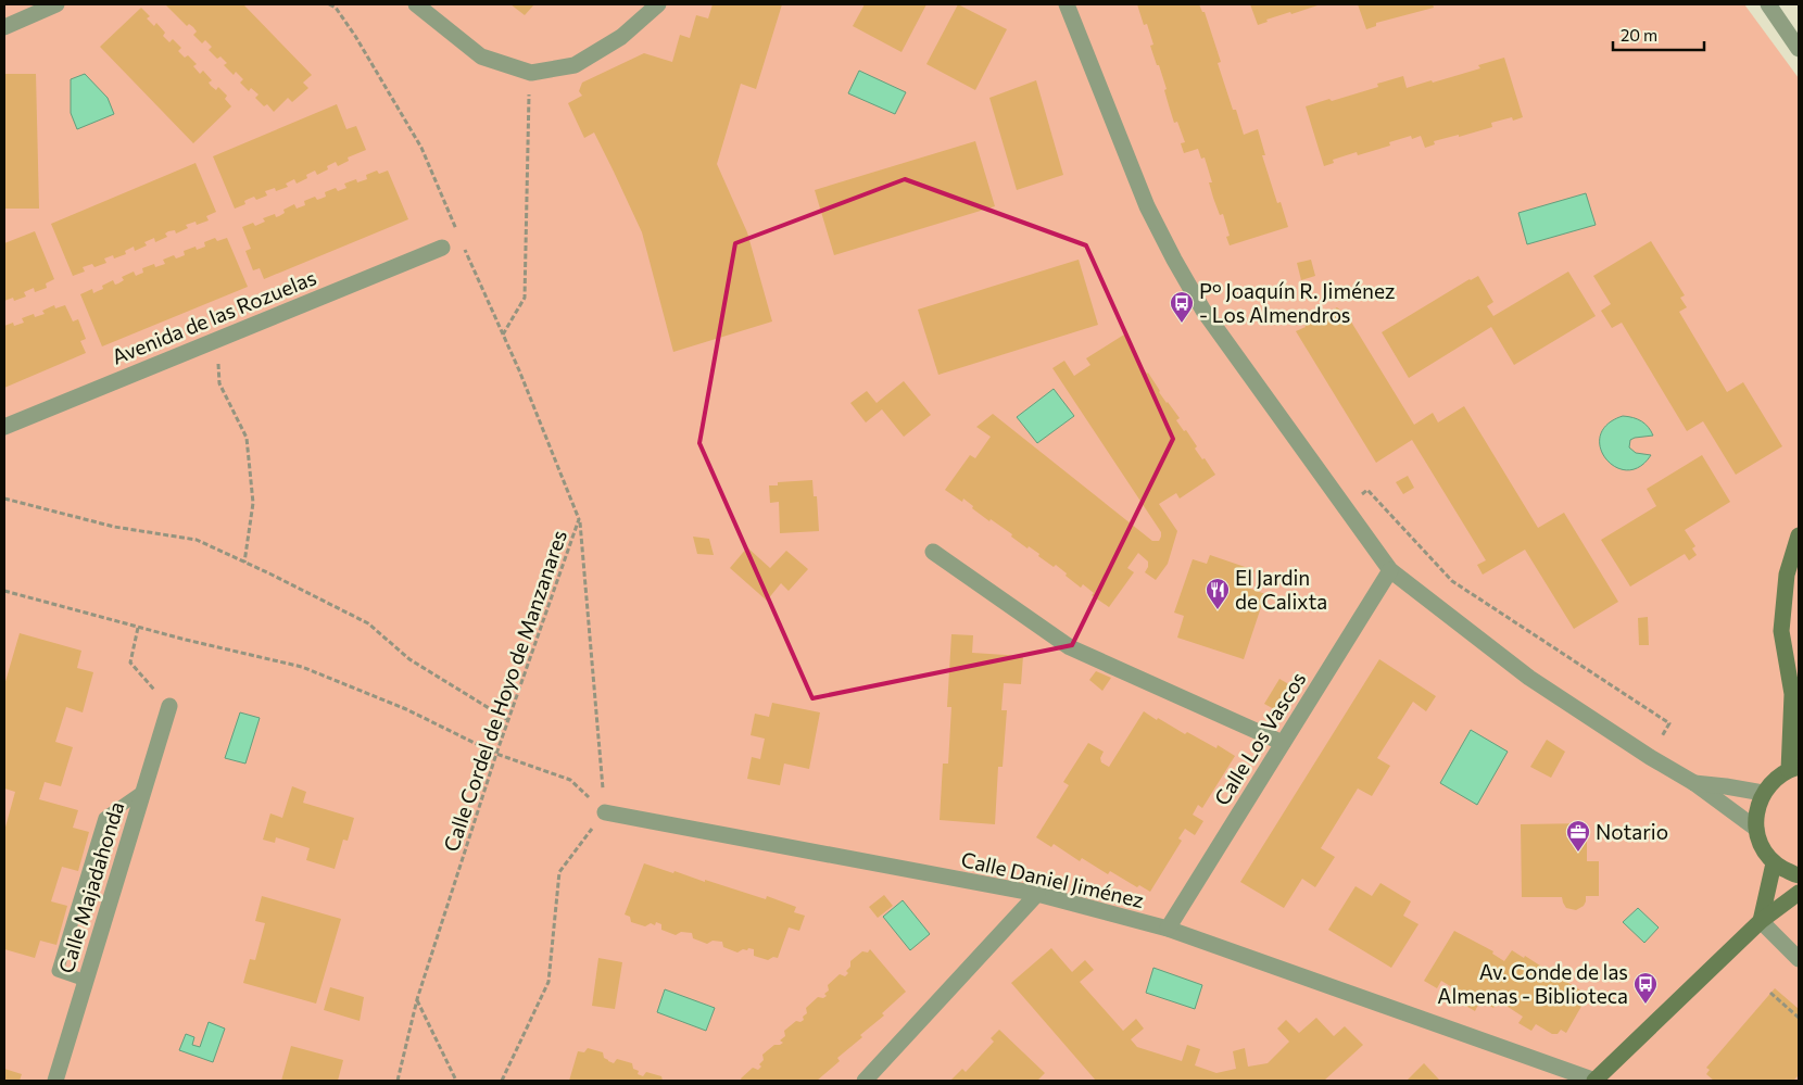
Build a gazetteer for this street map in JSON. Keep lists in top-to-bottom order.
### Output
{
  "streets": {
    "street": [
      "Avenida de las Rozuelas",
      "Calle Los Vascos",
      "Calle Daniel Jiménez",
      "Calle Majadahonda"
    ],
    "path": ["Calle Cordel de Hoyo de Manzanares"]
  },
  "crossings": [
    ["Calle Los Vascos", "Calle Daniel Jiménez"]
  ],
  "places": {
    "bus stop": ["Pº Joaquín R. Jiménez - Los Almendros", "Av. Conde de las Almenas - Biblioteca"],
    "restaurant": ["El Jardin de Calixta"],
    "office": ["Notario"]
  },
  "scale_bar": "20 m"
}
